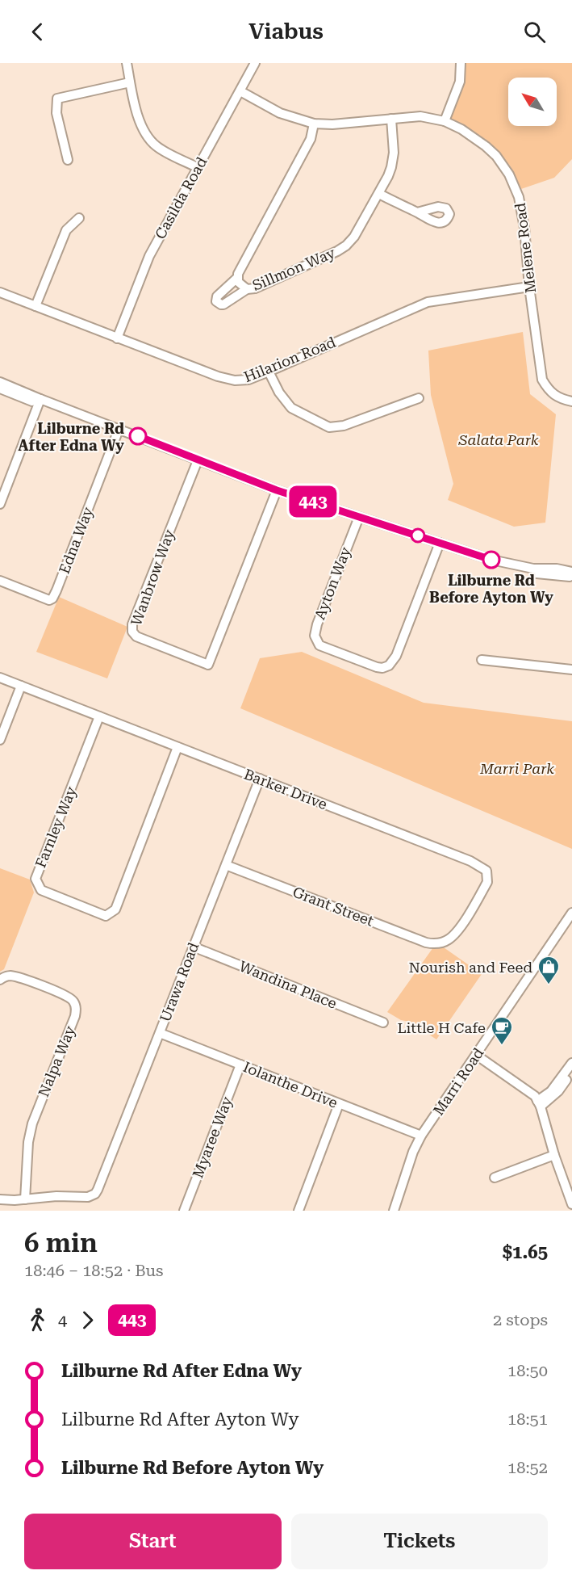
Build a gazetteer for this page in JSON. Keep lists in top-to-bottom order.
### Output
{
  "streets": {
    "street": [
      "Casilda Road",
      "Melene Road",
      "Sillmon Way",
      "Hilarion Road",
      "Edna Way",
      "Wanbrow Way",
      "Ayton Way",
      "Barker Drive",
      "Farnley Way",
      "Grant Street",
      "Urawa Road",
      "Wandina Place",
      "Nalpa Way",
      "Marri Road",
      "Iolanthe Drive",
      "Myaree Way"
    ]
  },
  "crossings": [
    ["Casilda Road", "Melene Road"],
    ["Casilda Road", "Hilarion Road"],
    ["Melene Road", "Sillmon Way"],
    ["Melene Road", "Hilarion Road"],
    ["Barker Drive", "Farnley Way"],
    ["Barker Drive", "Grant Street"],
    ["Barker Drive", "Urawa Road"],
    ["Grant Street", "Urawa Road"],
    ["Urawa Road", "Wandina Place"],
    ["Urawa Road", "Nalpa Way"],
    ["Urawa Road", "Iolanthe Drive"],
    ["Marri Road", "Iolanthe Drive"],
    ["Iolanthe Drive", "Myaree Way"]
  ],
  "parks": ["Salata Park", "Marri Park"],
  "places": {
    "other": ["Lilburne Rd After Edna Wy", "Lilburne Rd Before Ayton Wy"],
    "shop": ["Nourish and Feed"],
    "cafe": ["Little H Cafe"]
  },
  "lines": ["bus line 443"],
  "north": "top left",
  "page": {
    "header": "Viabus",
    "on_map": "443",
    "heading": ["6 min", "18:46 – 18:52 · Bus", "$1.65"],
    "legs": ["4", "443", "2 stops"],
    "list": [
      {
        "name": "Lilburne Rd After Edna Wy",
        "value": "18:50"
      },
      {
        "name": "Lilburne Rd After Ayton Wy",
        "value": "18:51"
      },
      {
        "name": "Lilburne Rd Before Ayton Wy",
        "value": "18:52"
      }
    ],
    "buttons": ["Start", "Tickets"]
  }
}
